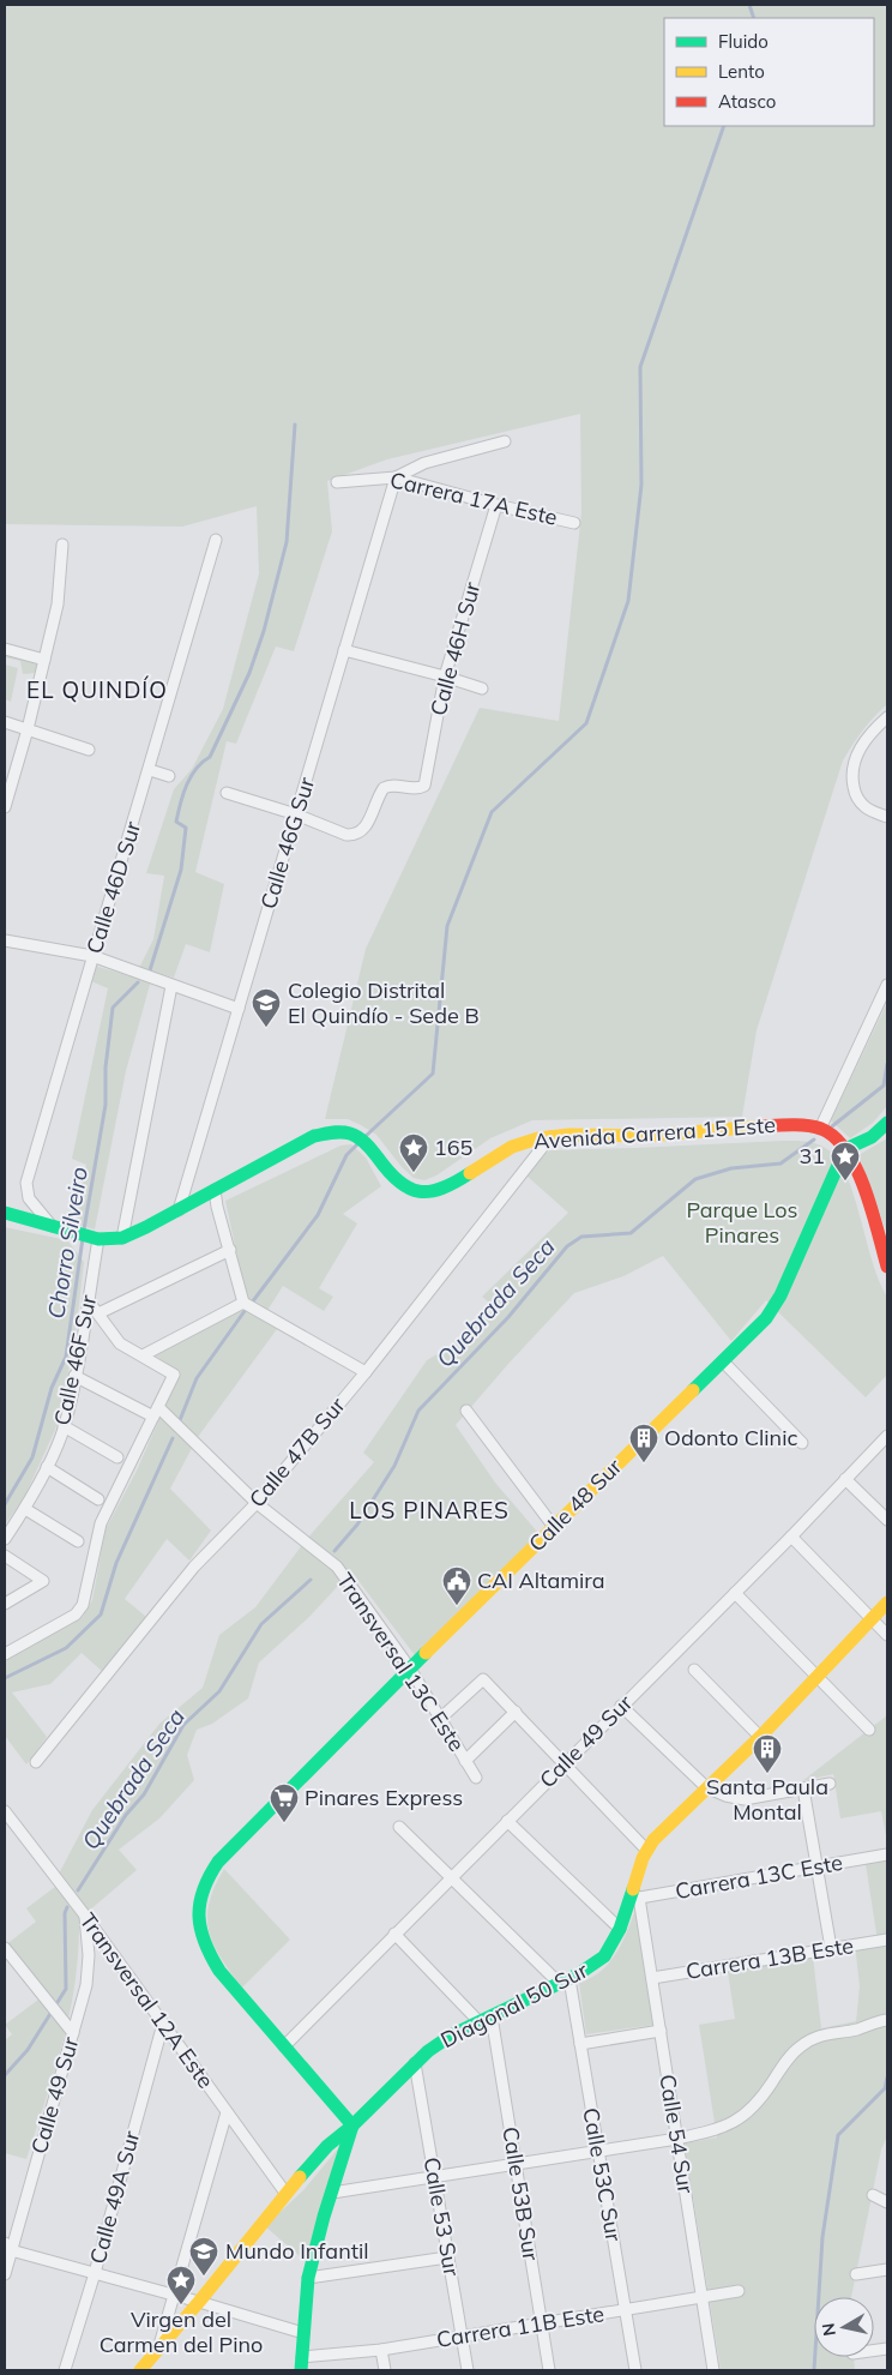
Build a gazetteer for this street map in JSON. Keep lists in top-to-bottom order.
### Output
{
  "streets": {
    "street": [
      "Carrera 17A Este",
      "Calle 46H Sur",
      "Calle 46G Sur",
      "Calle 46D Sur",
      "Avenida Carrera 15 Este",
      "Calle 46F Sur",
      "Calle 47B Sur",
      "Calle 48 Sur",
      "Transversal 13C Este",
      "Calle 49 Sur",
      "Carrera 13C Este",
      "Carrera 13B Este",
      "Transversal 12A Este",
      "Diagonal 50 Sur",
      "Calle 54 Sur",
      "Calle 53C Sur",
      "Calle 53B Sur",
      "Calle 49A Sur",
      "Calle 53 Sur",
      "Carrera 11B Este"
    ]
  },
  "crossings": [
    ["Carrera 17A Este", "Calle 46H Sur"],
    ["Carrera 17A Este", "Calle 46G Sur"],
    ["Calle 46H Sur", "Calle 46G Sur"],
    ["Calle 46G Sur", "Avenida Carrera 15 Este"],
    ["Calle 46D Sur", "Avenida Carrera 15 Este"],
    ["Avenida Carrera 15 Este", "Calle 46F Sur"],
    ["Avenida Carrera 15 Este", "Calle 47B Sur"],
    ["Calle 46F Sur", "Transversal 13C Este"],
    ["Calle 47B Sur", "Transversal 13C Este"],
    ["Calle 48 Sur", "Transversal 13C Este"],
    ["Calle 48 Sur", "Calle 49 Sur"],
    ["Calle 48 Sur", "Diagonal 50 Sur"],
    ["Calle 49 Sur", "Transversal 12A Este"],
    ["Carrera 13C Este", "Diagonal 50 Sur"],
    ["Carrera 13C Este", "Calle 54 Sur"],
    ["Carrera 13B Este", "Calle 54 Sur"],
    ["Transversal 12A Este", "Diagonal 50 Sur"],
    ["Transversal 12A Este", "Calle 49A Sur"],
    ["Diagonal 50 Sur", "Calle 54 Sur"],
    ["Diagonal 50 Sur", "Calle 53C Sur"],
    ["Diagonal 50 Sur", "Calle 53B Sur"],
    ["Diagonal 50 Sur", "Calle 53 Sur"],
    ["Calle 54 Sur", "Carrera 11B Este"],
    ["Calle 53C Sur", "Carrera 11B Este"],
    ["Calle 53B Sur", "Carrera 11B Este"],
    ["Calle 53 Sur", "Carrera 11B Este"]
  ],
  "districts": ["EL QUINDÍO", "LOS PINARES"],
  "water": ["Chorro Silveiro", "Quebrada Seca"],
  "parks": ["Parque Los Pinares"],
  "places": {
    "school or university": ["Colegio Distrital El Quindío - Sede B", "Mundo Infantil"],
    "place": ["165", "31", "Virgen del Carmen del Pino"],
    "building": ["Odonto Clinic", "Santa Paula Montal"],
    "public building": ["CAI Altamira"],
    "supermarket": ["Pinares Express"]
  },
  "legend": ["Fluido", "Lento", "Atasco"],
  "north": "left"
}
